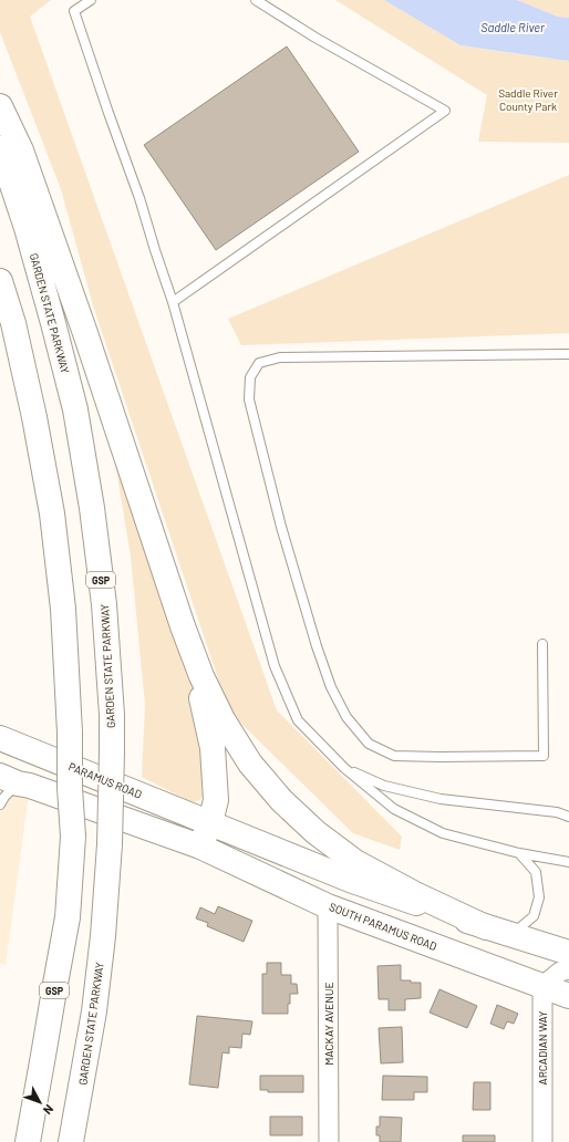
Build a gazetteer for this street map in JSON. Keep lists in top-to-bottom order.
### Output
{
  "streets": {
    "main road": [
      "GARDEN STATE PARKWAY",
      "GSP",
      "PARAMUS ROAD",
      "SOUTH PARAMUS ROAD"
    ],
    "street": ["MACKAY AVENUE", "ARCADIAN WAY"]
  },
  "crossings": [
    ["SOUTH PARAMUS ROAD", "MACKAY AVENUE"],
    ["SOUTH PARAMUS ROAD", "ARCADIAN WAY"]
  ],
  "water": ["Saddle River"],
  "parks": ["Saddle River County Park"],
  "north": "bottom right"
}
